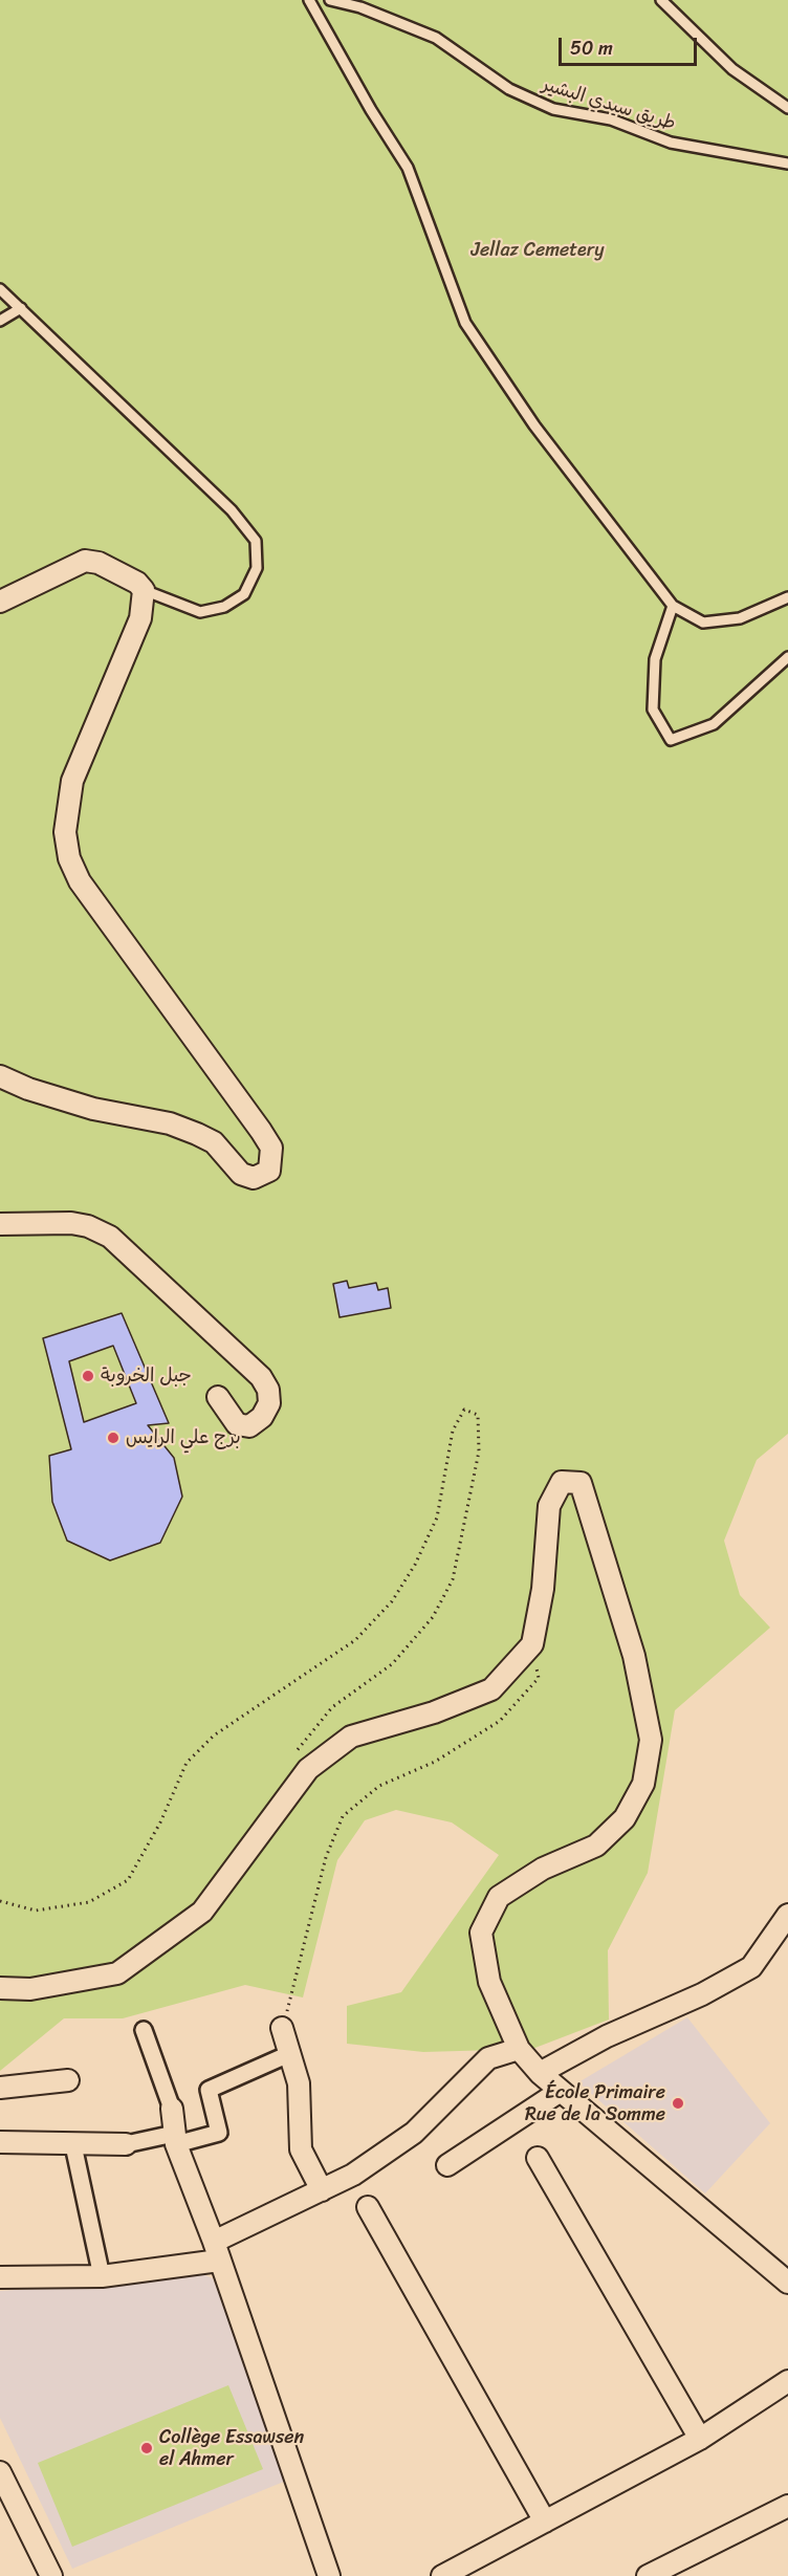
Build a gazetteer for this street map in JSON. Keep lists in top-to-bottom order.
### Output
{
  "streets": {
    "lane": ["طريق سيدي البشير"]
  },
  "parks": ["Jellaz Cemetery"],
  "places": [
    "جبل الخروبة",
    "برج علي الرايس",
    "École Primaire Rue de la Somme",
    "Collège Essawsen el Ahmer"
  ],
  "scale_bar": "50 m"
}
